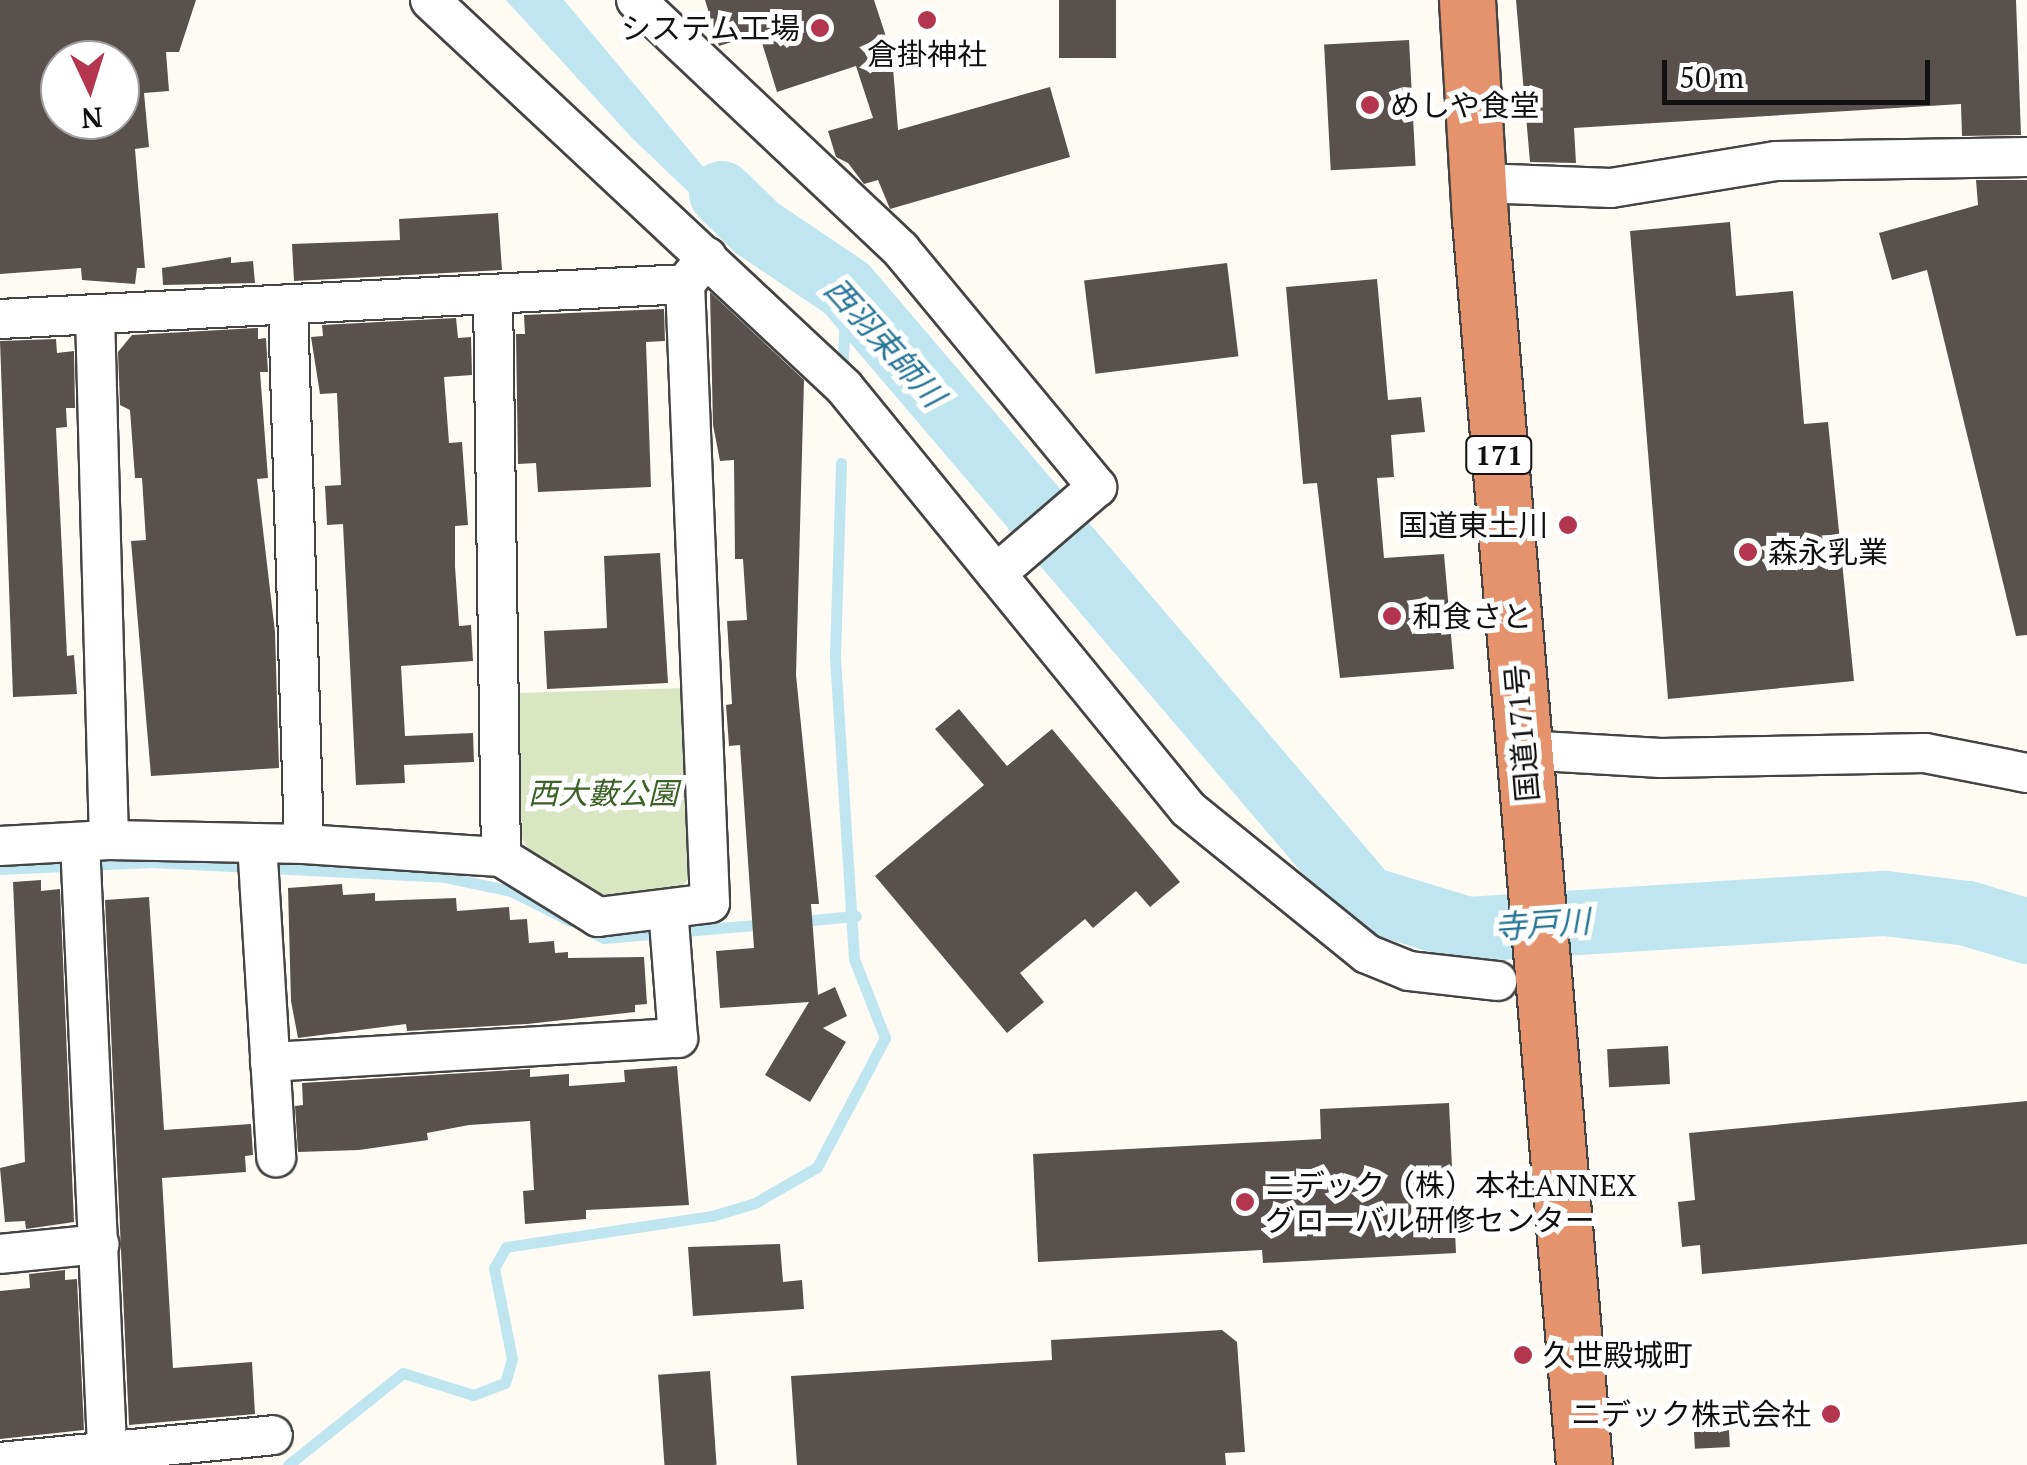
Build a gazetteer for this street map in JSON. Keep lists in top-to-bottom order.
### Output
{
  "streets": {
    "highway": ["171", "国道171号"]
  },
  "water": ["西羽束師川", "寺戸川"],
  "parks": ["西大藪公園"],
  "places": [
    "倉掛神社",
    "システム工場",
    "めしや食堂",
    "国道東土川",
    "森永乳業",
    "和食さと",
    "ニデック（株）本社ANNEX グローバル研修センター",
    "久世殿城町",
    "ニデック株式会社"
  ],
  "scale_bar": "50 m",
  "north": "bottom"
}
